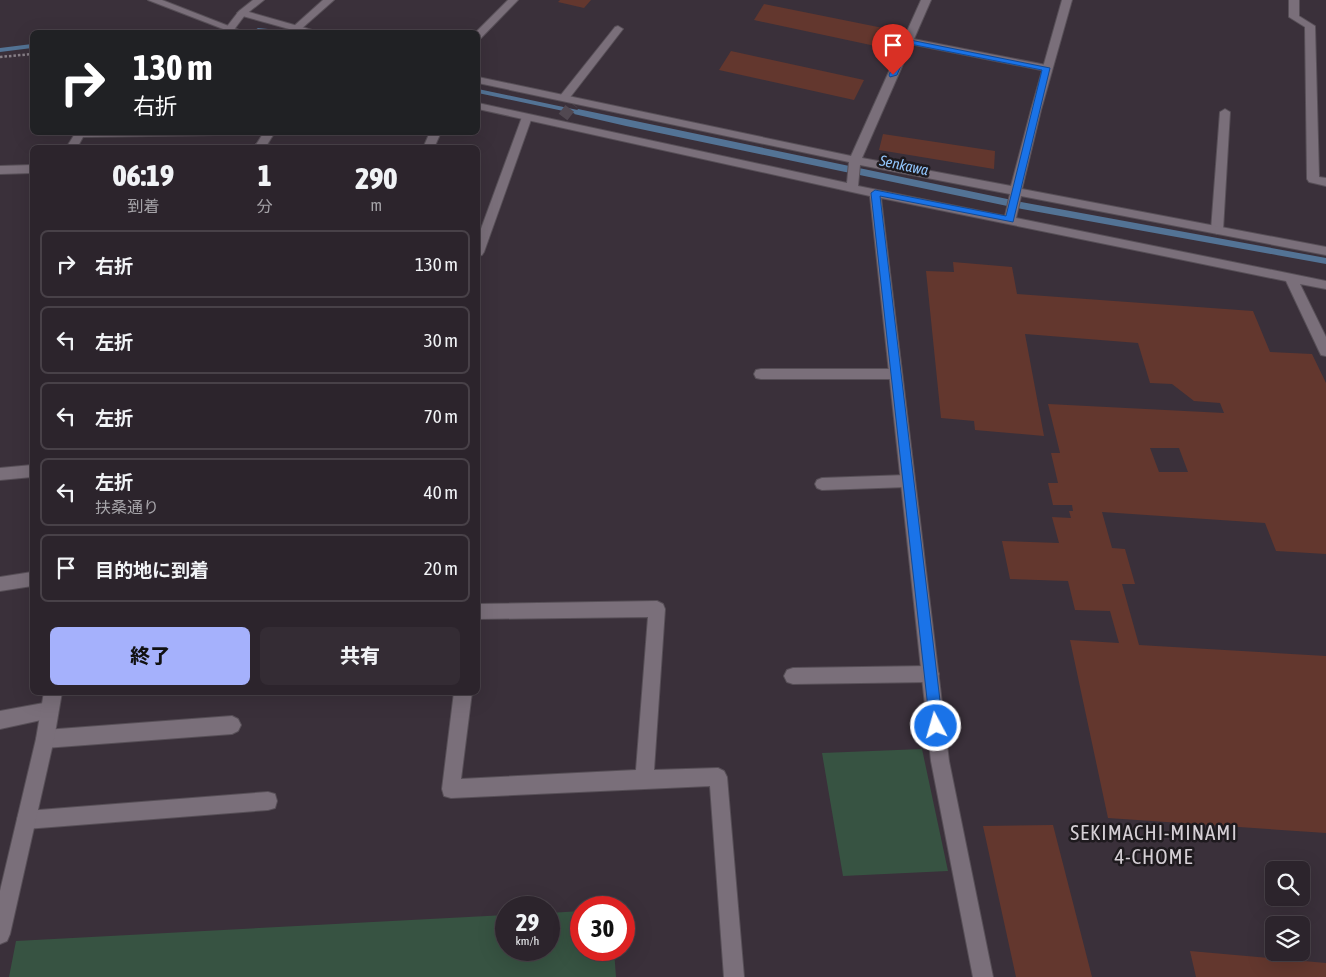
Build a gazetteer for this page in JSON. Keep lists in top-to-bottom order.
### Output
{
  "districts": ["SEKIMACHI-MINAMI 4-CHOME"],
  "water": ["Senkawa"],
  "page": {
    "turn": ["130 m", "右折"],
    "eta": [
      "06:19",
      "到着",
      "1",
      "分",
      "290",
      "m"
    ],
    "list": [
      {
        "name": "右折",
        "value": "130 m"
      },
      {
        "name": "左折",
        "value": "30 m"
      },
      {
        "name": "左折",
        "value": "70 m"
      },
      {
        "name": "左折",
        "note": "扶桑通り",
        "value": "40 m"
      },
      {
        "name": "目的地に到着",
        "value": "20 m"
      }
    ],
    "buttons": ["終了", "共有"],
    "speed": "29 km/h",
    "limit": "30"
  }
}
